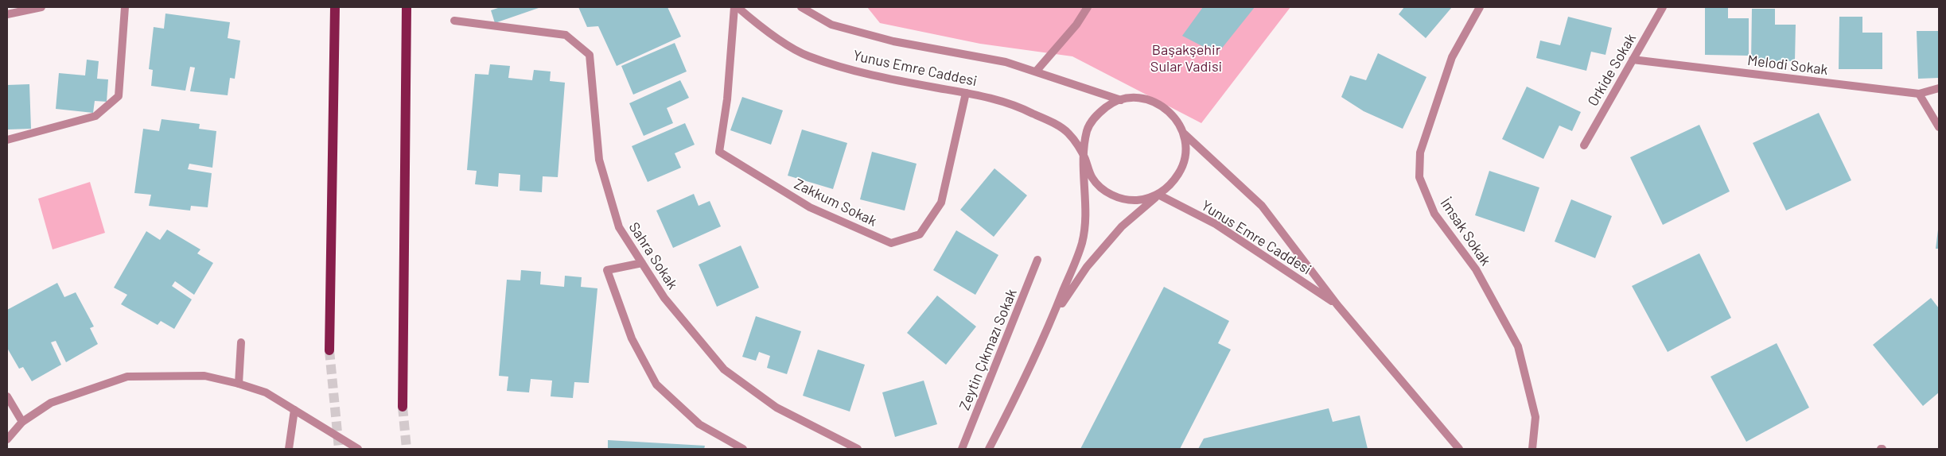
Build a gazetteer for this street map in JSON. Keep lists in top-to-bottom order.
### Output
{
  "streets": {
    "street": [
      "Melodi Sokak",
      "Yunus Emre Caddesi",
      "Orkide Sokak",
      "Zakkum Sokak",
      "İmsak Sokak",
      "Sahra Sokak",
      "Zeytin Çıkmazı Sokak"
    ]
  },
  "crossings": [
    ["Melodi Sokak", "Orkide Sokak"],
    ["Yunus Emre Caddesi", "Zakkum Sokak"]
  ],
  "parks": ["Başakşehir Sular Vadisi"]
}
